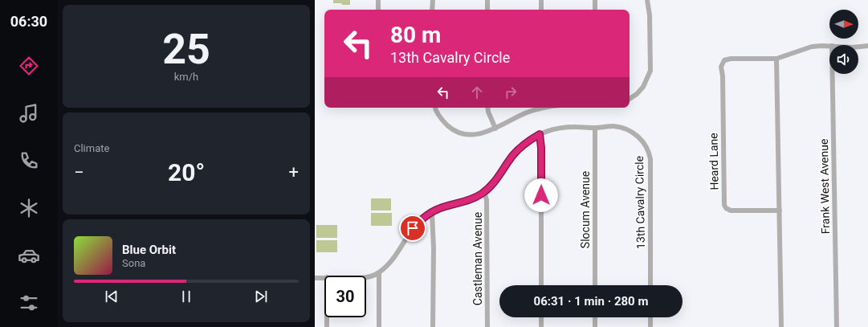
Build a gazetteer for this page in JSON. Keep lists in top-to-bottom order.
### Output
{
  "streets": {
    "street": [
      "Heard Lane",
      "Frank West Avenue",
      "13th Cavalry Circle",
      "Slocum Avenue",
      "Castleman Avenue"
    ]
  },
  "crossings": [
    ["13th Cavalry Circle", "Slocum Avenue"],
    ["13th Cavalry Circle", "Castleman Avenue"]
  ],
  "north": "right",
  "page": {
    "tabs": "06:30",
    "tile": [
      ["25", "km/h"],
      "Climate"
    ],
    "turn": ["80 m", "13th Cavalry Circle"],
    "heat": ["−", "20°", "+"],
    "song": ["Blue Orbit", "Sona"],
    "limit": "30",
    "trip": "06:31 · 1 min · 280 m"
  }
}
